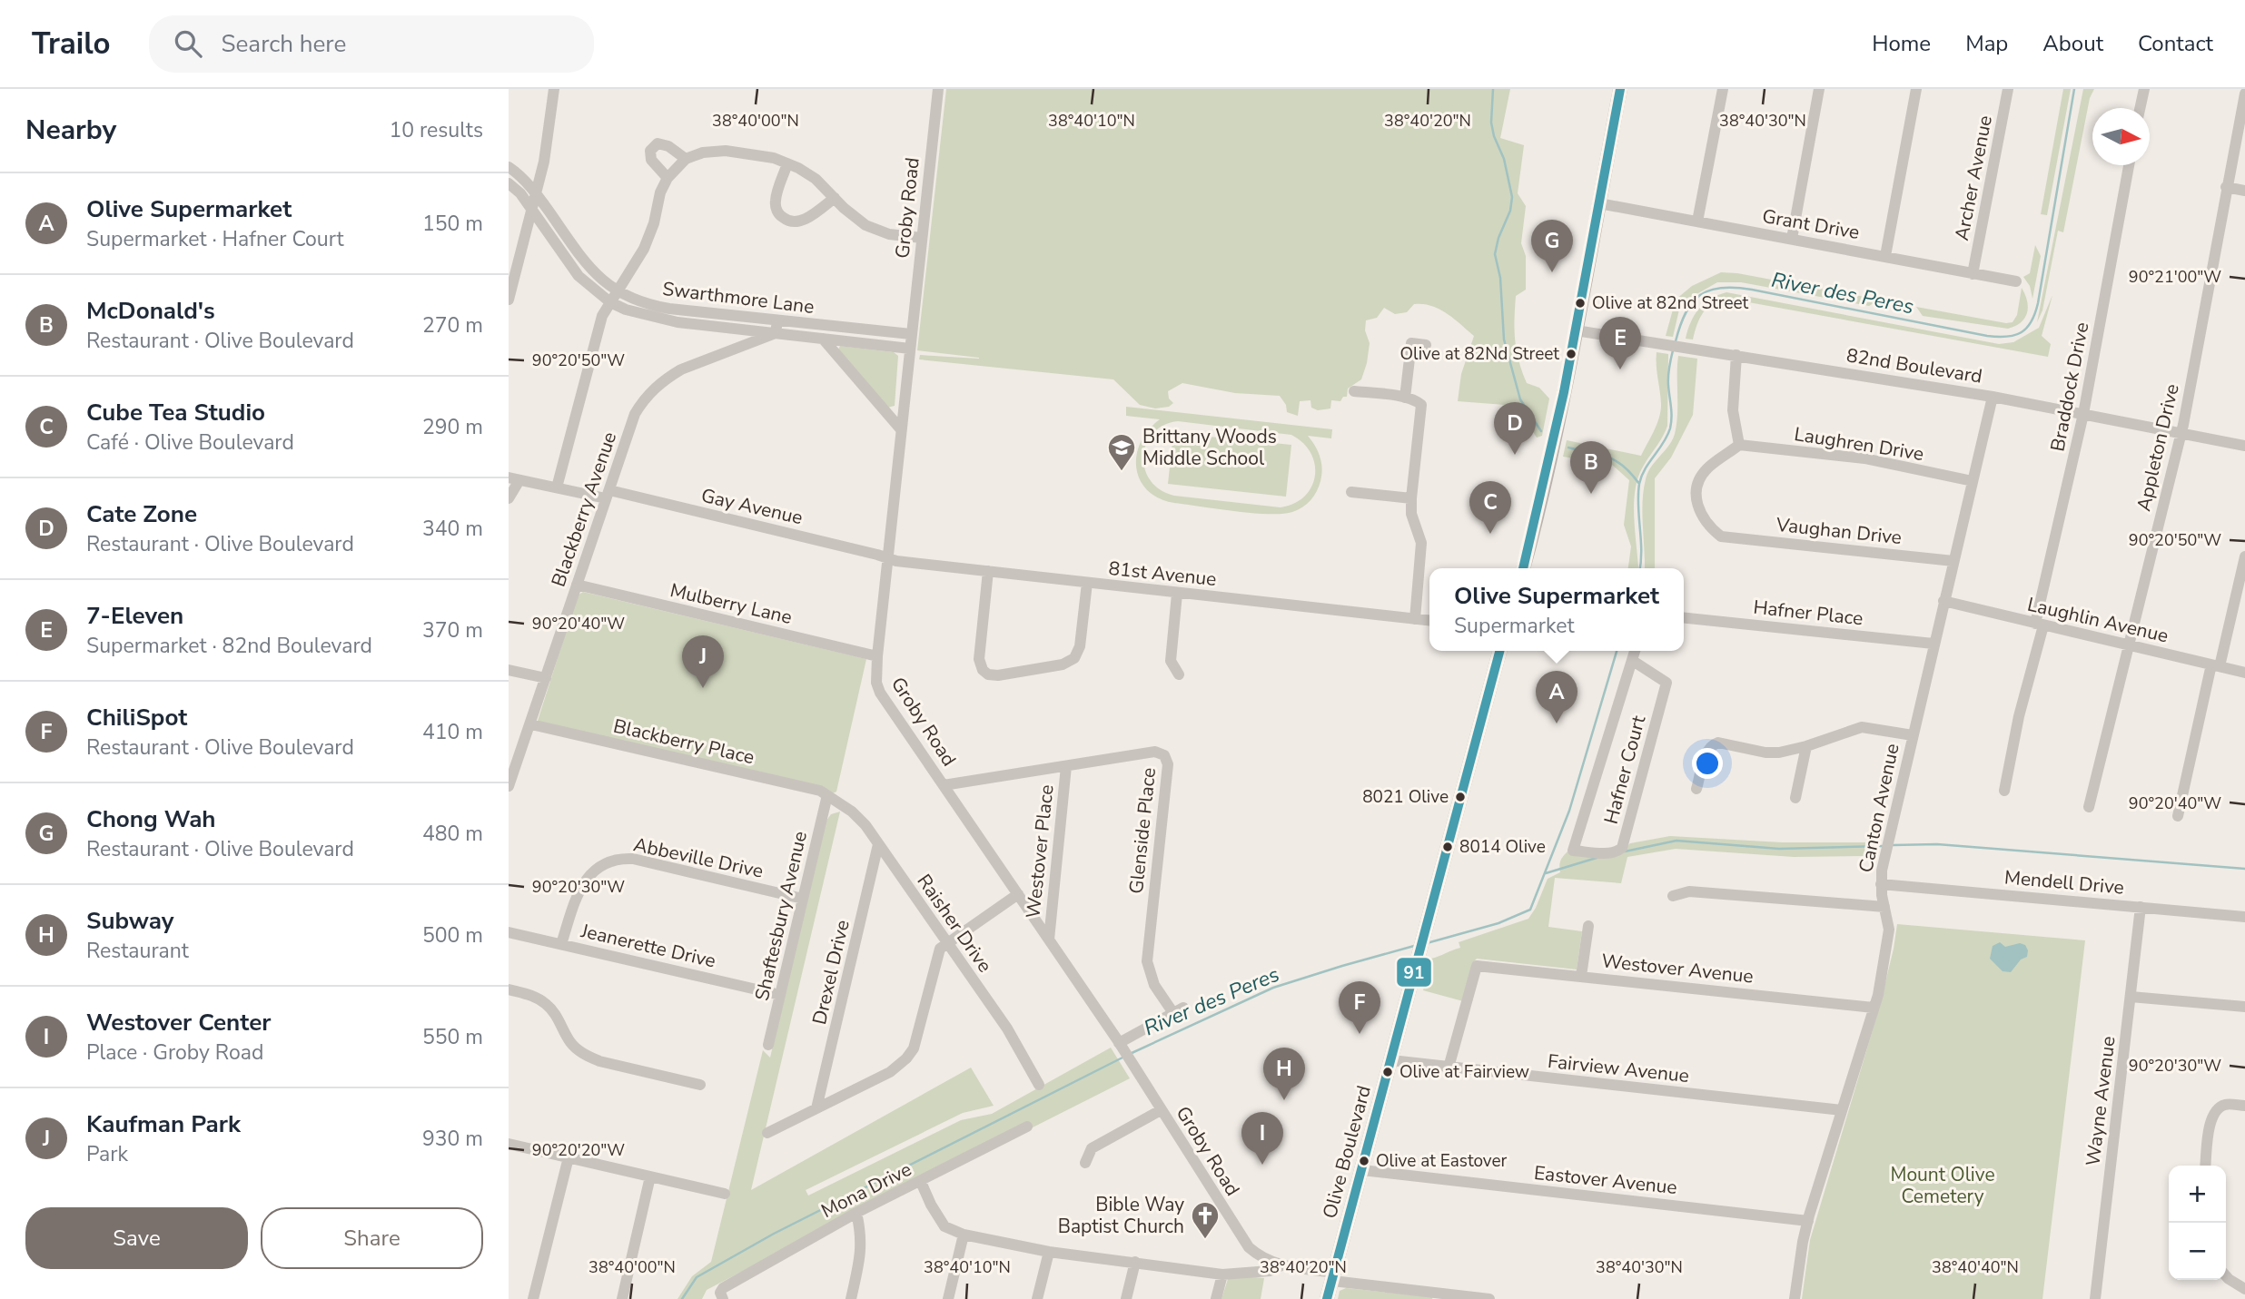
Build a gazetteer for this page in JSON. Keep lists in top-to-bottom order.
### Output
{
  "streets": {
    "main road": ["Olive Boulevard"],
    "street": [
      "Archer Avenue",
      "Groby Road",
      "Grant Drive",
      "Swarthmore Lane",
      "82nd Boulevard",
      "Braddock Drive",
      "Laughren Drive",
      "Appleton Drive",
      "Gay Avenue",
      "Blackberry Avenue",
      "Vaughan Drive",
      "81st Avenue",
      "Mulberry Lane",
      "Hafner Place",
      "Laughlin Avenue",
      "Blackberry Place",
      "Hafner Court",
      "Canton Avenue",
      "Glenside Place",
      "Westover Place",
      "Abbeville Drive",
      "Mendell Drive",
      "Shaftesbury Avenue",
      "Raisher Drive",
      "Jeanerette Drive",
      "Westover Avenue",
      "Drexel Drive",
      "Fairview Avenue",
      "Wayne Avenue",
      "Eastover Avenue",
      "Mona Drive"
    ]
  },
  "crossings": [
    ["Archer Avenue", "Grant Drive"],
    ["Groby Road", "Swarthmore Lane"],
    ["Groby Road", "Gay Avenue"],
    ["Groby Road", "81st Avenue"],
    ["Groby Road", "Mulberry Lane"],
    ["Groby Road", "Glenside Place"],
    ["Groby Road", "Westover Place"],
    ["Swarthmore Lane", "Blackberry Avenue"],
    ["82nd Boulevard", "Braddock Drive"],
    ["82nd Boulevard", "Appleton Drive"],
    ["82nd Boulevard", "Canton Avenue"],
    ["Braddock Drive", "Laughlin Avenue"],
    ["Laughren Drive", "Vaughan Drive"],
    ["Laughren Drive", "Canton Avenue"],
    ["Appleton Drive", "Laughlin Avenue"],
    ["Gay Avenue", "Blackberry Avenue"],
    ["Gay Avenue", "81st Avenue"],
    ["Blackberry Avenue", "Mulberry Lane"],
    ["Blackberry Avenue", "Blackberry Place"],
    ["Vaughan Drive", "Canton Avenue"],
    ["Hafner Place", "Canton Avenue"],
    ["Laughlin Avenue", "Canton Avenue"],
    ["Blackberry Place", "Shaftesbury Avenue"],
    ["Blackberry Place", "Raisher Drive"],
    ["Canton Avenue", "Mendell Drive"],
    ["Canton Avenue", "Westover Avenue"],
    ["Canton Avenue", "Fairview Avenue"],
    ["Canton Avenue", "Eastover Avenue"],
    ["Glenside Place", "Westover Place"],
    ["Abbeville Drive", "Shaftesbury Avenue"],
    ["Abbeville Drive", "Jeanerette Drive"],
    ["Mendell Drive", "Wayne Avenue"],
    ["Shaftesbury Avenue", "Raisher Drive"],
    ["Shaftesbury Avenue", "Jeanerette Drive"],
    ["Raisher Drive", "Drexel Drive"],
    ["Westover Avenue", "Fairview Avenue"],
    ["Fairview Avenue", "Olive Boulevard"],
    ["Olive Boulevard", "Eastover Avenue"]
  ],
  "water": ["River des Peres"],
  "parks": ["Mount Olive Cemetery"],
  "places": {
    "other": [
      "Olive at 82nd Street",
      "Olive at 82Nd Street",
      "8021 Olive",
      "8014 Olive",
      "Olive at Fairview",
      "Olive at Eastover"
    ],
    "school or university": ["Brittany Woods Middle School"],
    "church": ["Bible Way Baptist Church"]
  },
  "lines": ["transit line 91"],
  "north": "right",
  "page": {
    "header": "Trailo",
    "search": "Search here",
    "nav": [
      "Home",
      "Map",
      "About",
      "Contact"
    ],
    "heading": ["Nearby", "10 results"],
    "list": [
      {
        "mark": "A",
        "name": "Olive Supermarket",
        "note": "Supermarket · Hafner Court",
        "value": "150 m"
      },
      {
        "mark": "B",
        "name": "McDonald's",
        "note": "Restaurant · Olive Boulevard",
        "value": "270 m"
      },
      {
        "mark": "C",
        "name": "Cube Tea Studio",
        "note": "Café · Olive Boulevard",
        "value": "290 m"
      },
      {
        "mark": "D",
        "name": "Cate Zone",
        "note": "Restaurant · Olive Boulevard",
        "value": "340 m"
      },
      {
        "mark": "E",
        "name": "7-Eleven",
        "note": "Supermarket · 82nd Boulevard",
        "value": "370 m"
      },
      {
        "mark": "F",
        "name": "ChiliSpot",
        "note": "Restaurant · Olive Boulevard",
        "value": "410 m"
      },
      {
        "mark": "G",
        "name": "Chong Wah",
        "note": "Restaurant · Olive Boulevard",
        "value": "480 m"
      },
      {
        "mark": "H",
        "name": "Subway",
        "note": "Restaurant",
        "value": "500 m"
      },
      {
        "mark": "I",
        "name": "Westover Center",
        "note": "Place · Groby Road",
        "value": "550 m"
      },
      {
        "mark": "J",
        "name": "Kaufman Park",
        "note": "Park",
        "value": "930 m"
      }
    ],
    "pins": [
      "G",
      "E",
      "D",
      "B",
      "C",
      "J",
      "A",
      "F",
      "H",
      "I"
    ],
    "popup": ["Olive Supermarket", "Supermarket"],
    "map_buttons": ["+", "−"],
    "buttons": ["Save", "Share"]
  },
  "coordinates": [
    "38°40'00\"N",
    "38°40'10\"N",
    "38°40'20\"N",
    "38°40'30\"N",
    "90°21'00\"W",
    "90°20'50\"W",
    "90°20'40\"W",
    "90°20'30\"W",
    "90°20'20\"W",
    "38°40'40\"N"
  ]
}
